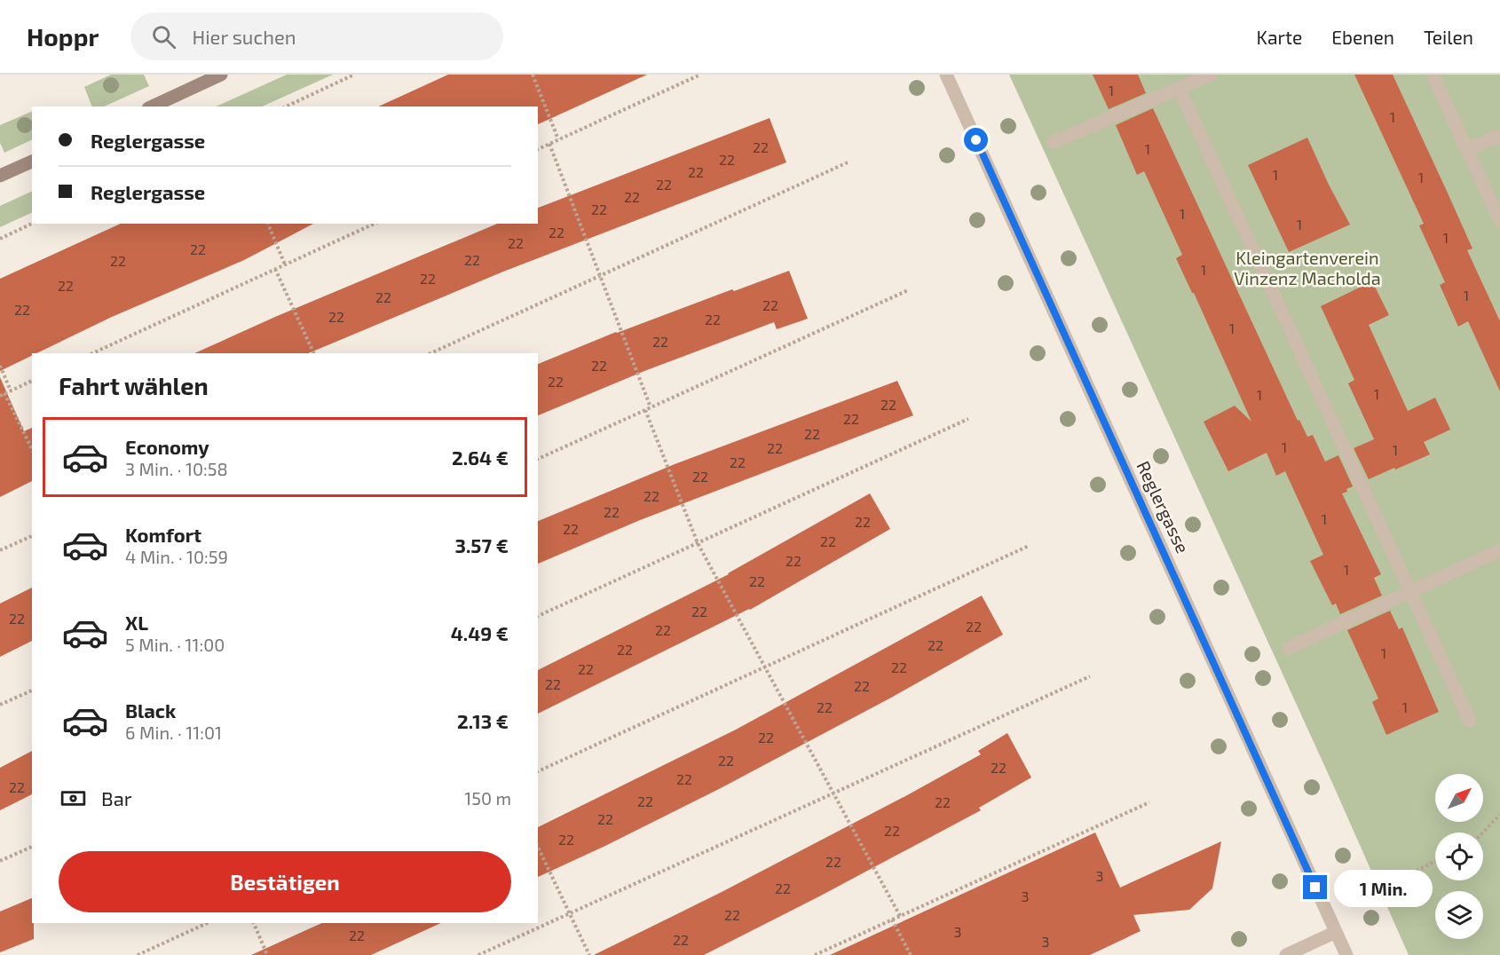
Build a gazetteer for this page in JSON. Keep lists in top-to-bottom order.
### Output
{
  "streets": {
    "street": ["Reglergasse"]
  },
  "parks": ["Kleingartenverein Vinzenz Macholda"],
  "house_numbers": [
    "1",
    "1",
    "22",
    "1",
    "22",
    "22",
    "1",
    "1",
    "22",
    "22",
    "22",
    "1",
    "1",
    "22",
    "1",
    "22",
    "22",
    "22",
    "22",
    "1",
    "22",
    "22",
    "1",
    "22",
    "22",
    "22",
    "22",
    "22",
    "1",
    "22",
    "22",
    "22",
    "1",
    "1",
    "22",
    "22",
    "22",
    "1",
    "22",
    "1",
    "22",
    "22",
    "22",
    "22",
    "1",
    "22",
    "22",
    "22",
    "22",
    "1",
    "22",
    "22",
    "22",
    "22",
    "22",
    "22",
    "22",
    "1",
    "22",
    "22",
    "22",
    "22",
    "22",
    "1",
    "22",
    "22",
    "22",
    "22",
    "22",
    "22",
    "22",
    "22",
    "22",
    "22",
    "22",
    "3",
    "22",
    "3",
    "22",
    "3",
    "22",
    "22",
    "3"
  ],
  "north": "top right",
  "page": {
    "header": "Hoppr",
    "search": "Hier suchen",
    "nav": ["Karte", "Ebenen", "Teilen"],
    "banner": ["Reglergasse", "Reglergasse"],
    "heading": "Fahrt wählen",
    "list": [
      {
        "name": "Economy",
        "note": "3 Min. · 10:58",
        "value": "2.64 €"
      },
      {
        "name": "Komfort",
        "note": "4 Min. · 10:59",
        "value": "3.57 €"
      },
      {
        "name": "XL",
        "note": "5 Min. · 11:00",
        "value": "4.49 €"
      },
      {
        "name": "Black",
        "note": "6 Min. · 11:01",
        "value": "2.13 €"
      }
    ],
    "pay": ["Bar", "150 m"],
    "buttons": "Bestätigen",
    "bubble": "1 Min."
  }
}
